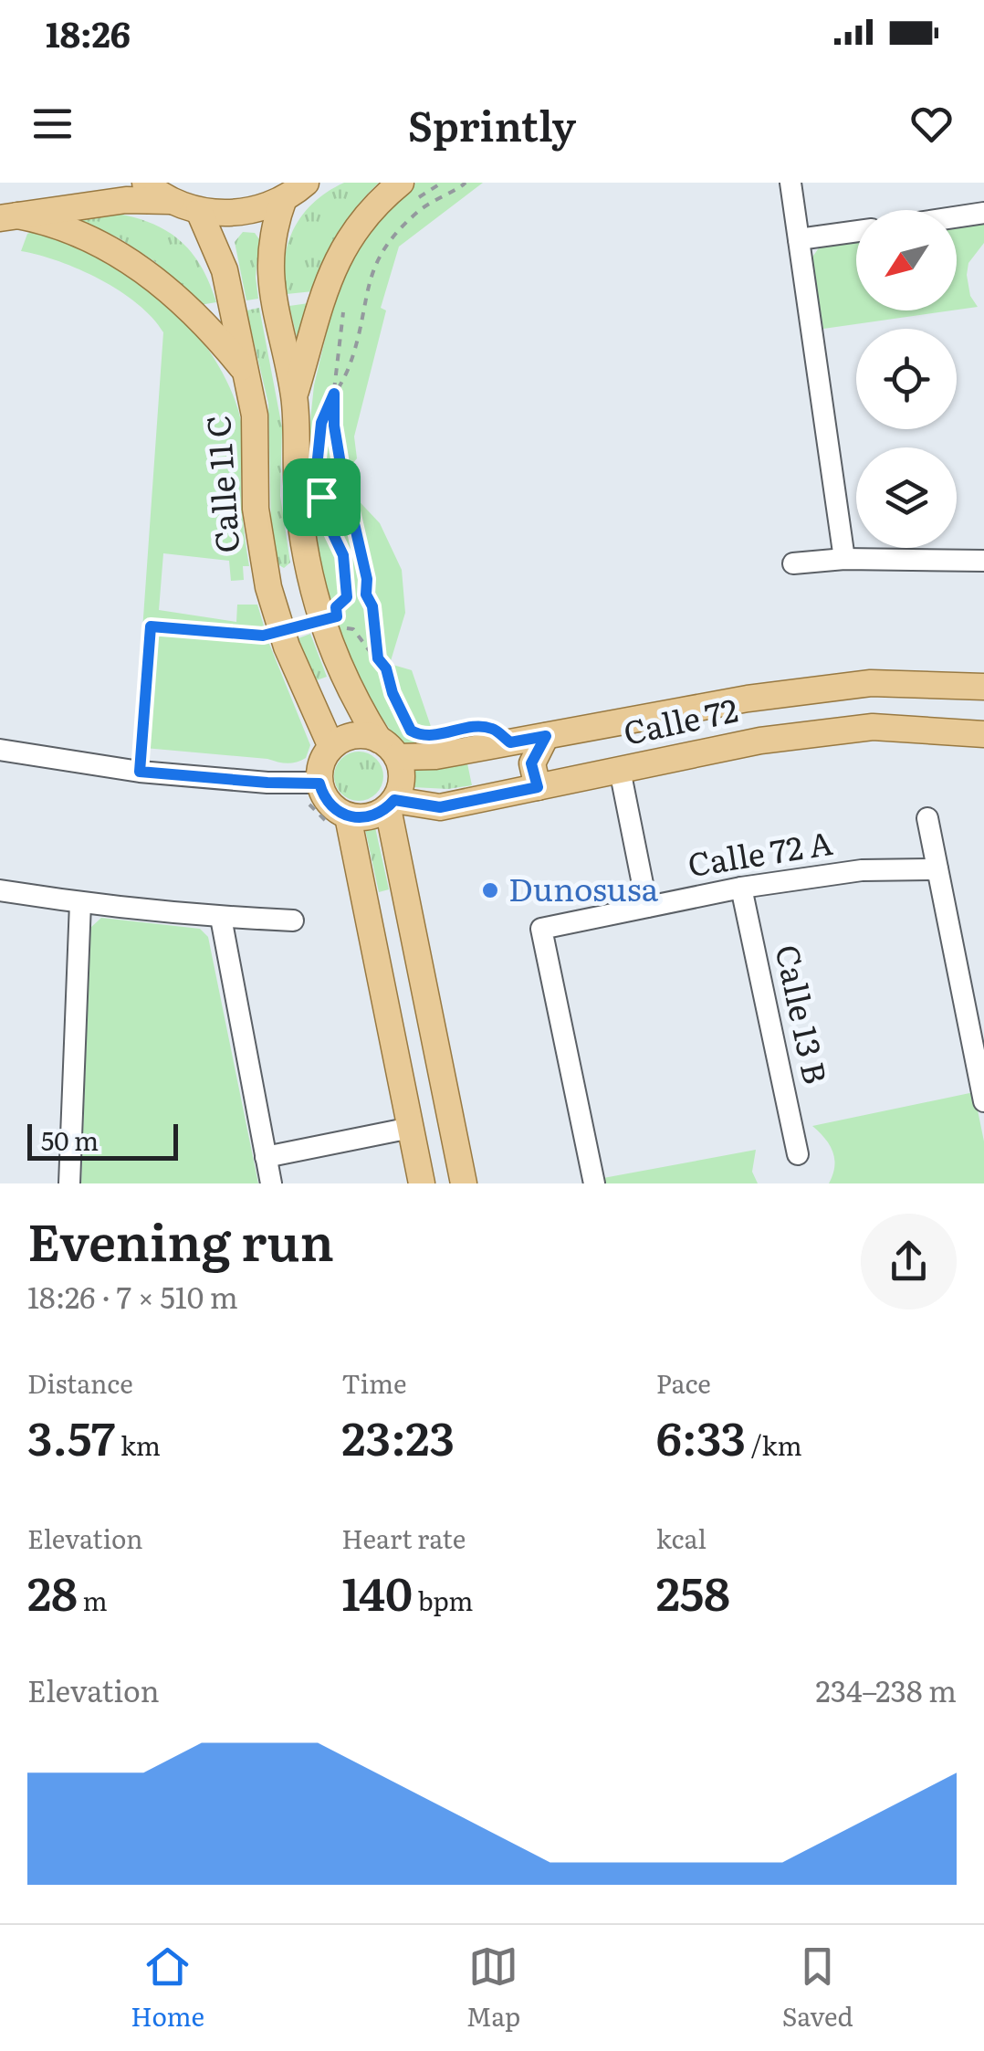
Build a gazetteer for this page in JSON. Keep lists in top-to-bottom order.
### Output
{
  "streets": {
    "main road": ["Calle 11 C", "Calle 72"],
    "street": ["Calle 72 A", "Calle 13 B"]
  },
  "crossings": [
    ["Calle 11 C", "Calle 72"],
    ["Calle 72 A", "Calle 13 B"]
  ],
  "places": ["Dunosusa"],
  "scale_bar": "50 m",
  "north": "bottom left",
  "page": {
    "status": "18:26",
    "header": "Sprintly",
    "scale": "50 m",
    "heading": ["Evening run", "18:26 · 7 × 510 m"],
    "stats": [
      ["Distance", "3.57 km"],
      ["Time", "23:23"],
      ["Pace", "6:33 /km"],
      ["Elevation", "28 m"],
      ["Heart rate", "140 bpm"],
      ["kcal", "258"]
    ],
    "chart": ["Elevation", "234–238 m"],
    "tabs": ["Home", "Map", "Saved"]
  }
}
